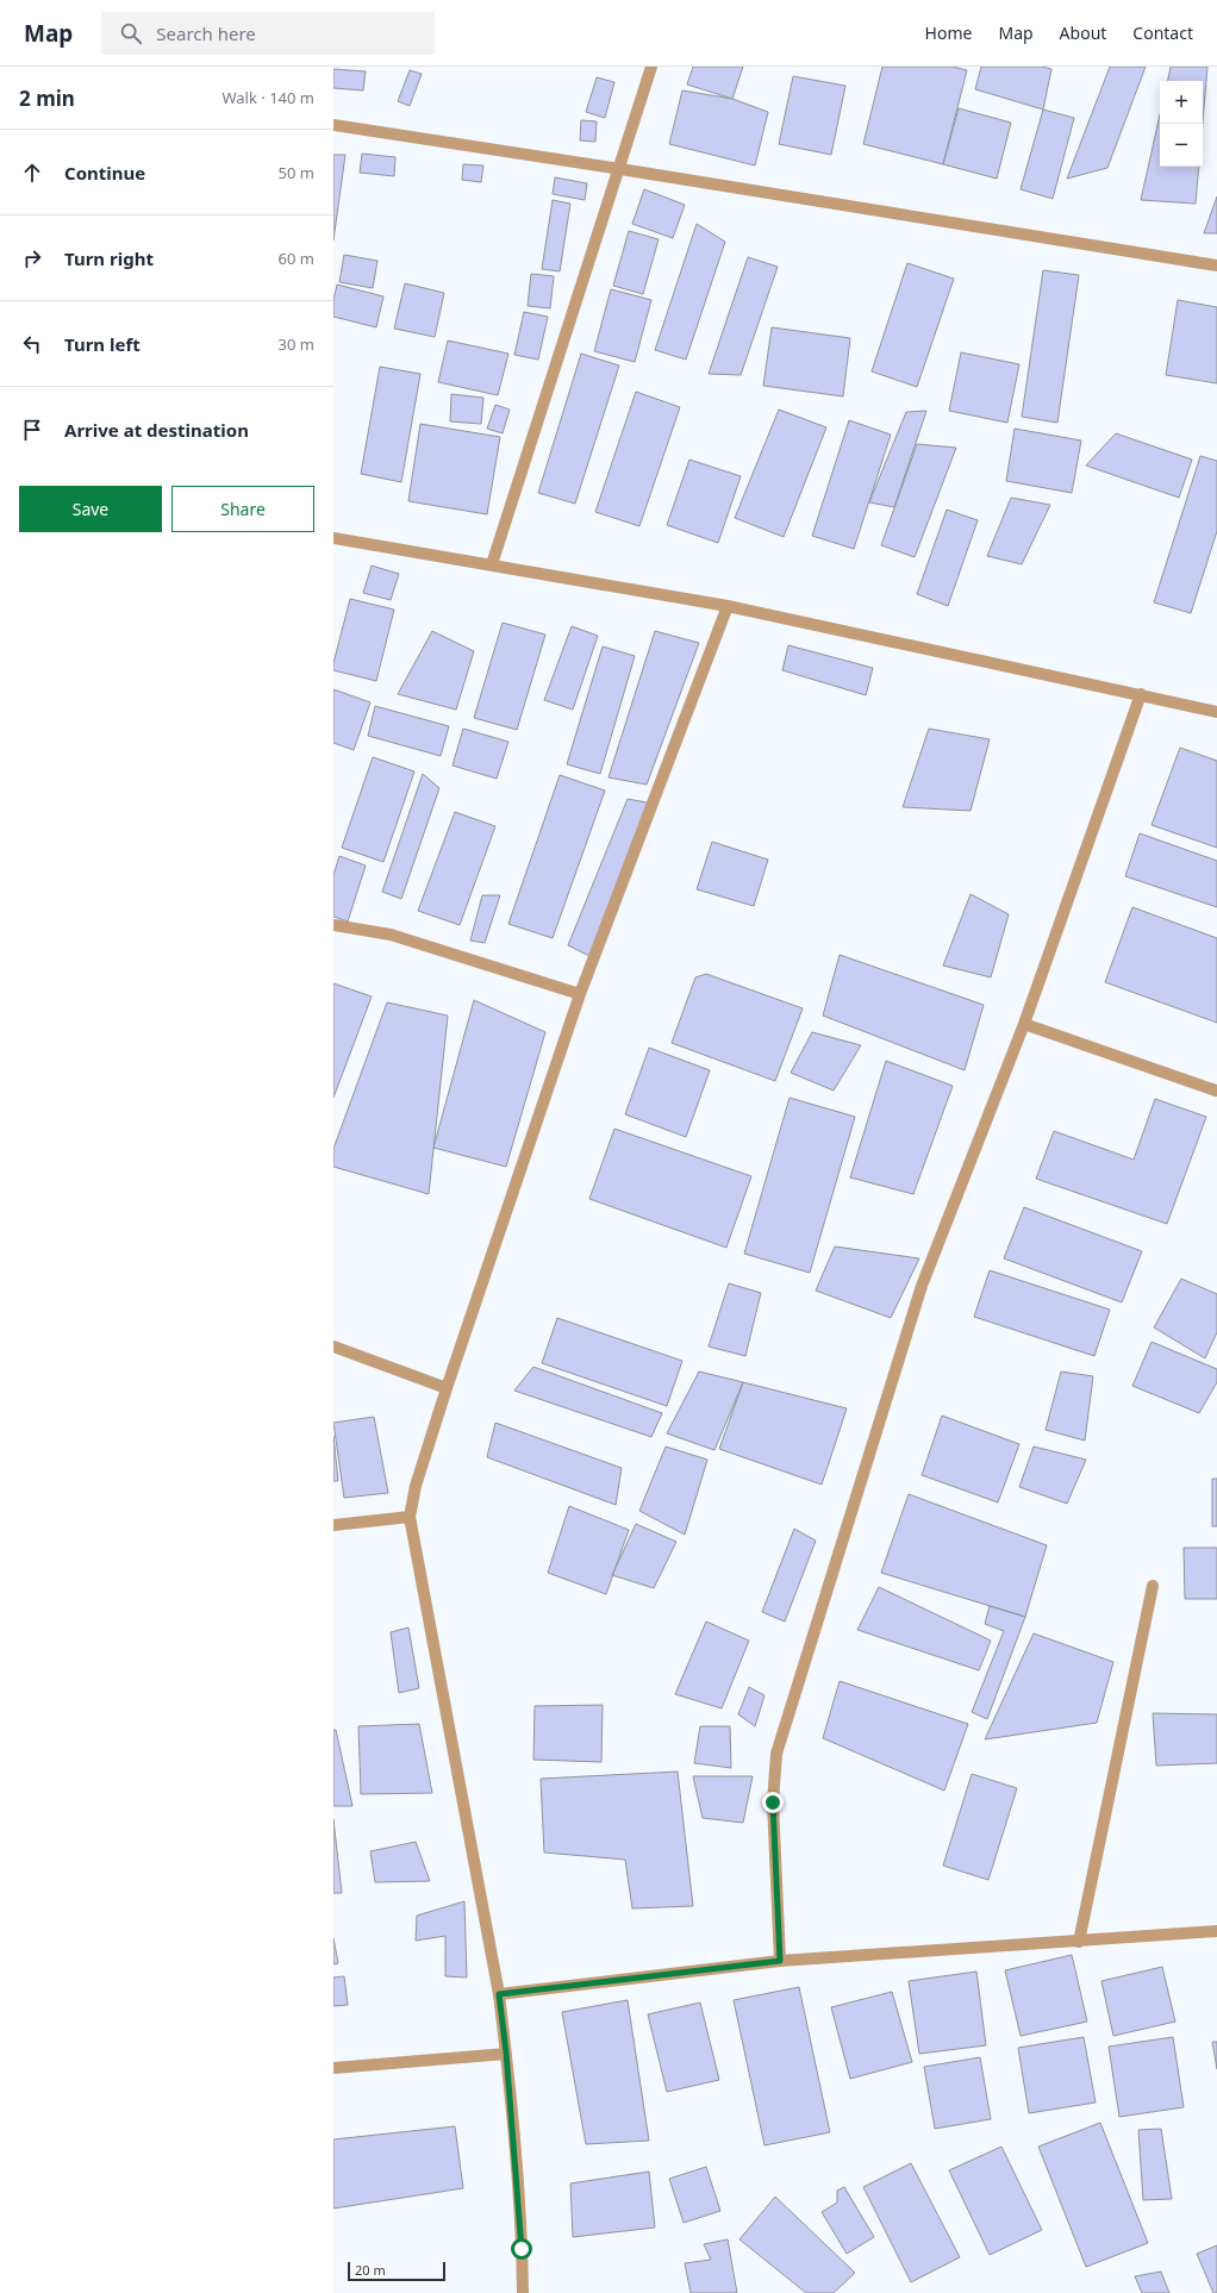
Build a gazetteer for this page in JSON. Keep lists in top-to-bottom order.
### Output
{
  "scale_bar": "20 m",
  "page": {
    "header": "Map",
    "search": "Search here",
    "nav": [
      "Home",
      "Map",
      "About",
      "Contact"
    ],
    "heading": ["2 min", "Walk · 140 m"],
    "map_buttons": ["+", "−"],
    "list": [
      ["Continue", "50 m"],
      ["Turn right", "60 m"],
      ["Turn left", "30 m"],
      "Arrive at destination"
    ],
    "buttons": ["Save", "Share"],
    "scale": "20 m"
  }
}
